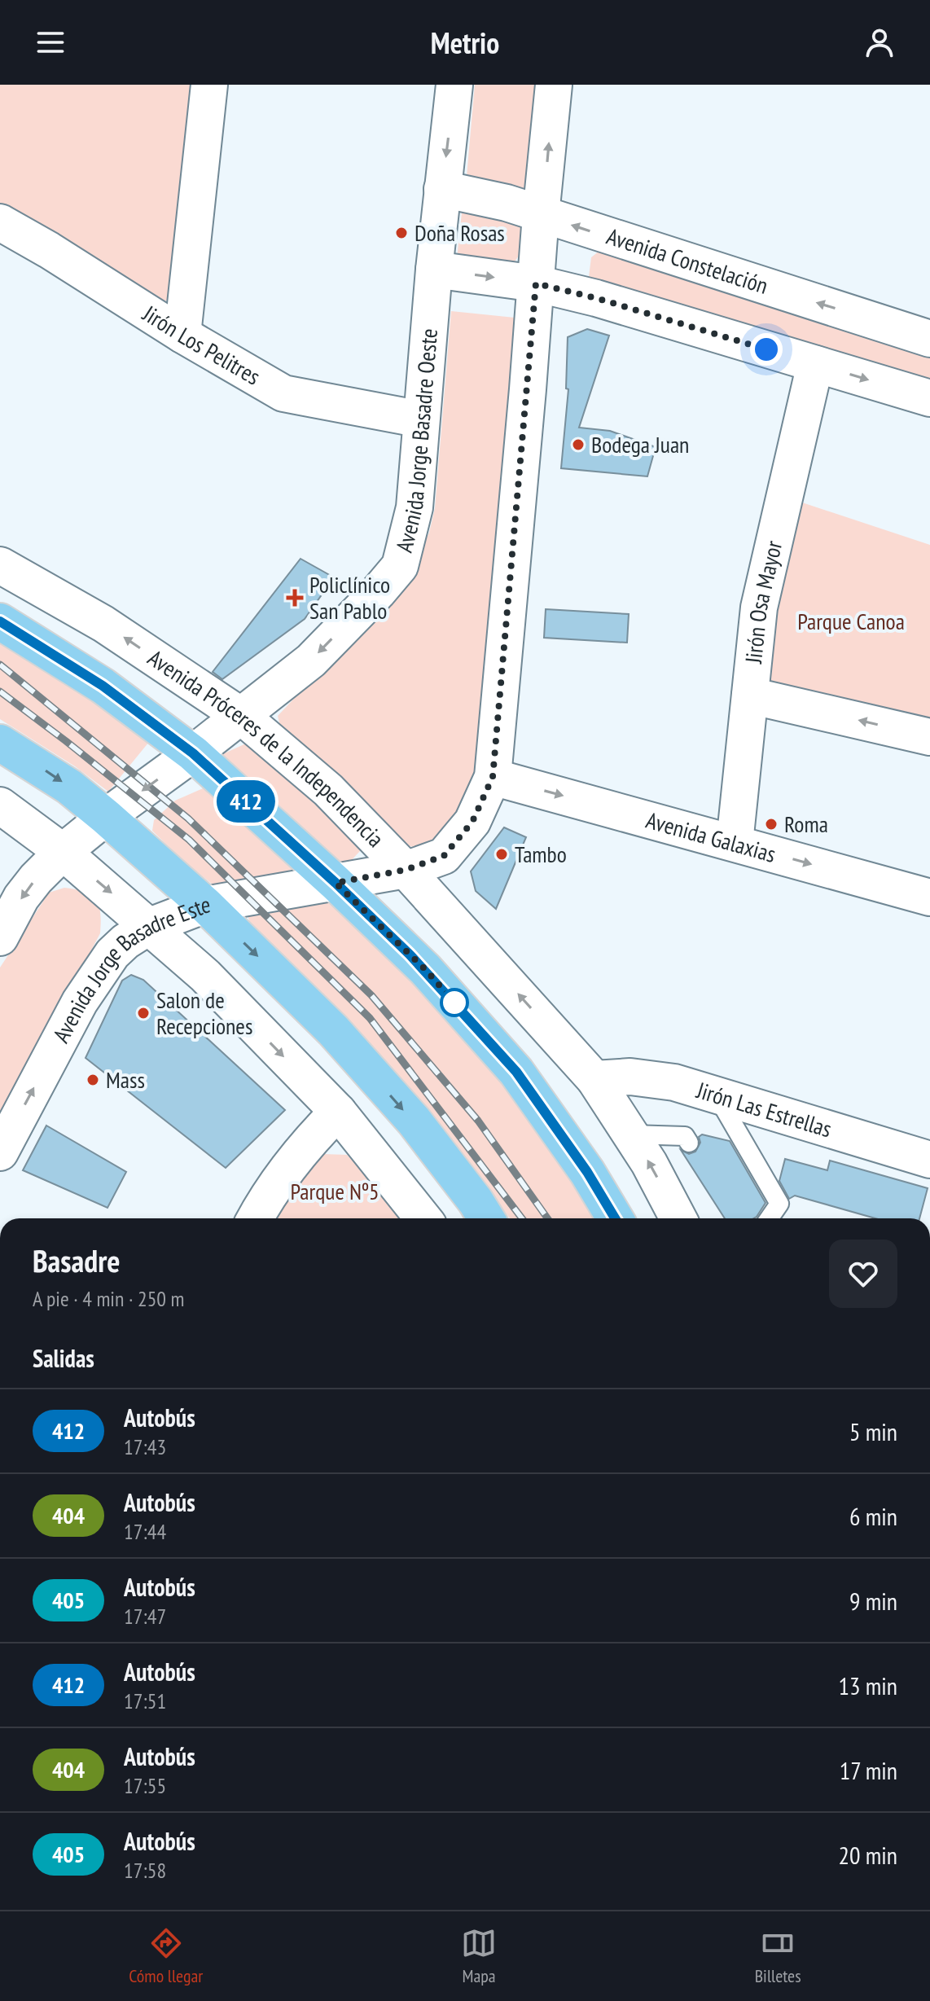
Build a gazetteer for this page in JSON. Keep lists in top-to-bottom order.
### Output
{
  "streets": {
    "main road": [
      "Avenida Constelación",
      "Jirón Los Pelitres",
      "Avenida Jorge Basadre Oeste",
      "Jirón Osa Mayor",
      "Avenida Próceres de la Independencia",
      "Avenida Galaxias",
      "Avenida Jorge Basadre Este",
      "Jirón Las Estrellas"
    ]
  },
  "crossings": [
    ["Avenida Constelación", "Avenida Jorge Basadre Oeste"],
    ["Jirón Los Pelitres", "Avenida Jorge Basadre Oeste"],
    ["Avenida Jorge Basadre Oeste", "Avenida Próceres de la Independencia"],
    ["Jirón Osa Mayor", "Avenida Galaxias"],
    ["Avenida Próceres de la Independencia", "Avenida Jorge Basadre Este"],
    ["Avenida Próceres de la Independencia", "Jirón Las Estrellas"]
  ],
  "parks": ["Parque Canoa", "Parque Nº5"],
  "places": {
    "other": [
      "Doña Rosas",
      "Bodega Juan",
      "Roma",
      "Tambo",
      "Salon de Recepciones",
      "Mass"
    ],
    "health": ["Policlínico San Pablo"]
  },
  "lines": ["bus line 412"],
  "page": {
    "header": "Metrio",
    "on_map": "412",
    "heading": [
      ["Basadre", "A pie · 4 min · 250 m"],
      "Salidas"
    ],
    "list": [
      {
        "mark": "412",
        "name": "Autobús",
        "note": "17:43",
        "value": "5 min"
      },
      {
        "mark": "404",
        "name": "Autobús",
        "note": "17:44",
        "value": "6 min"
      },
      {
        "mark": "405",
        "name": "Autobús",
        "note": "17:47",
        "value": "9 min"
      },
      {
        "mark": "412",
        "name": "Autobús",
        "note": "17:51",
        "value": "13 min"
      },
      {
        "mark": "404",
        "name": "Autobús",
        "note": "17:55",
        "value": "17 min"
      },
      {
        "mark": "405",
        "name": "Autobús",
        "note": "17:58",
        "value": "20 min"
      }
    ],
    "tabs": ["Cómo llegar", "Mapa", "Billetes"]
  }
}
